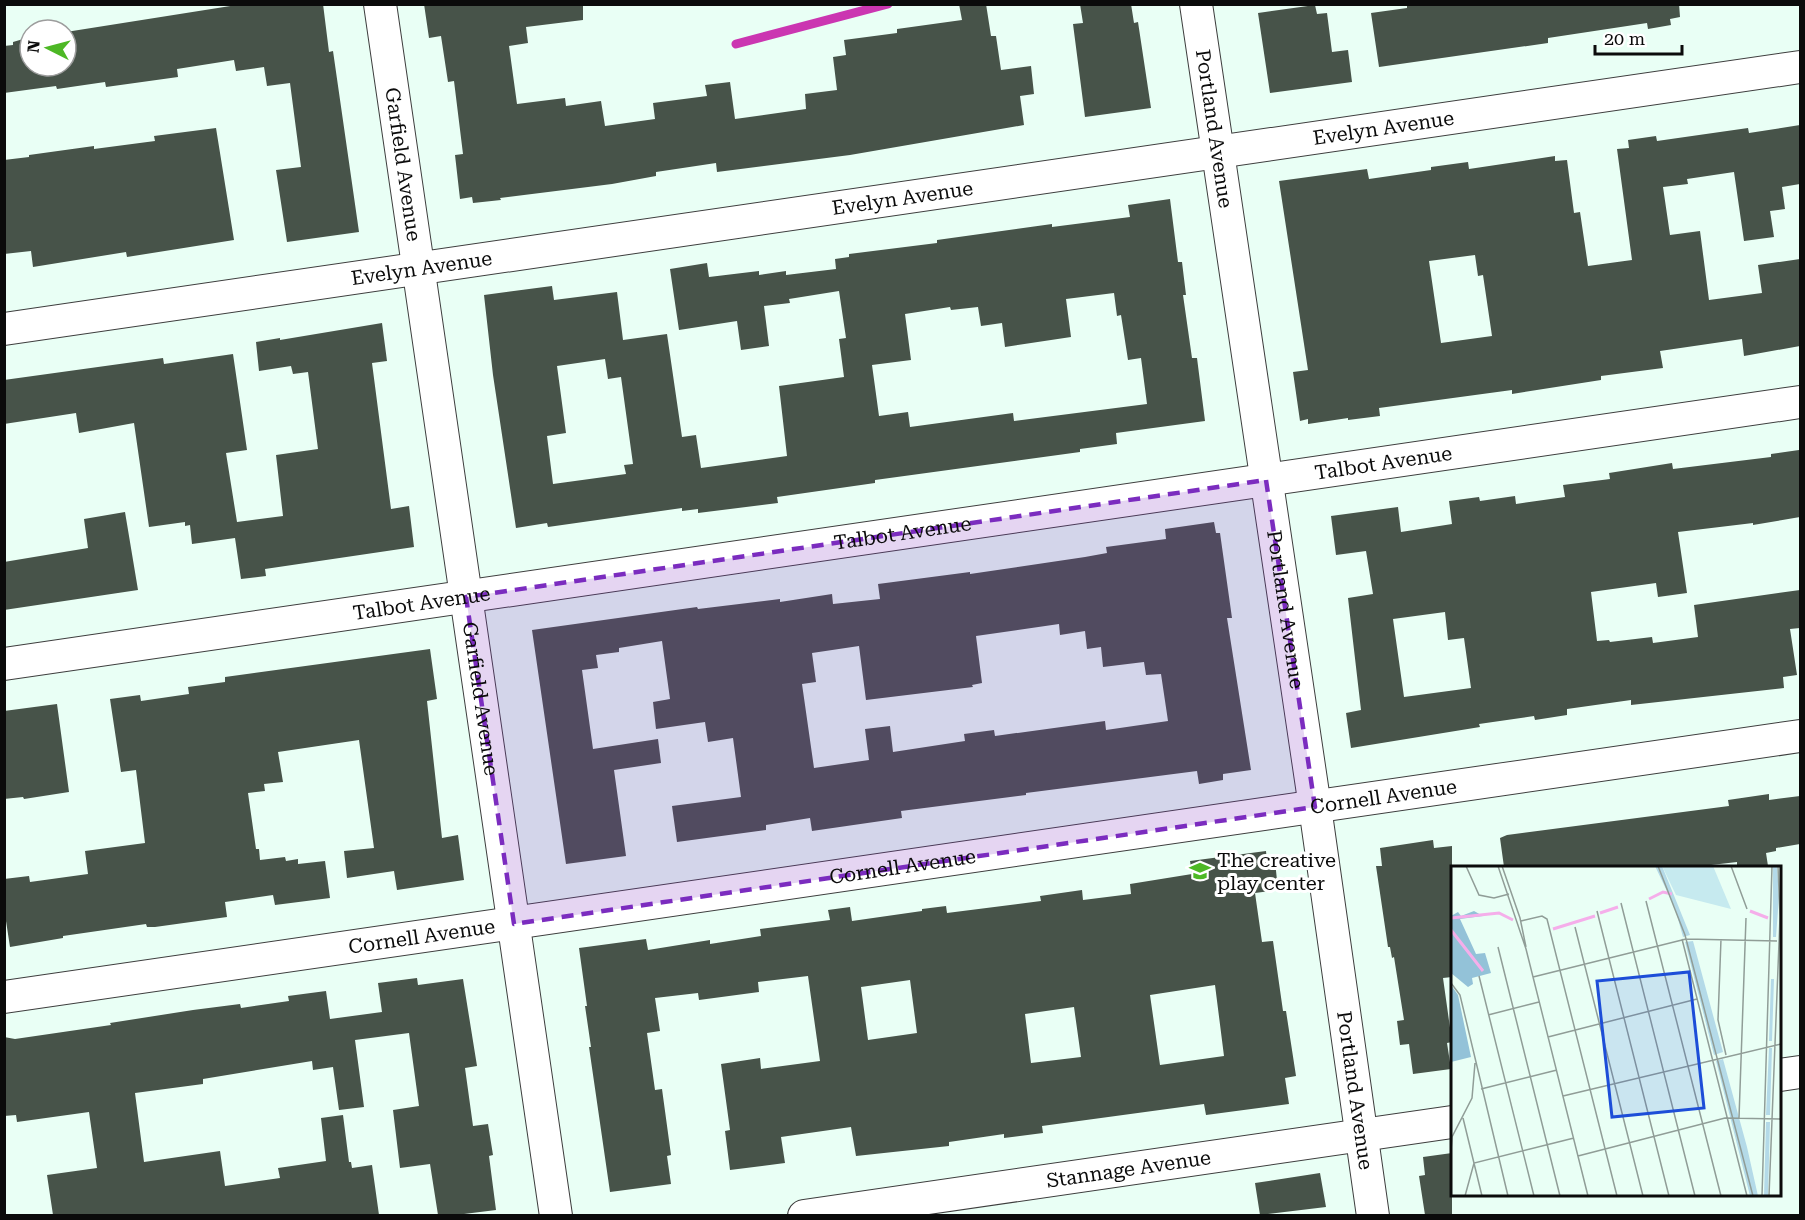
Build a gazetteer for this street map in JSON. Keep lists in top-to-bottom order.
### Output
{
  "streets": {
    "street": [
      "Evelyn Avenue",
      "Portland Avenue",
      "Garfield Avenue",
      "Talbot Avenue",
      "Cornell Avenue",
      "Stannage Avenue"
    ]
  },
  "crossings": [
    ["Evelyn Avenue", "Portland Avenue"],
    ["Evelyn Avenue", "Garfield Avenue"],
    ["Portland Avenue", "Talbot Avenue"],
    ["Portland Avenue", "Cornell Avenue"],
    ["Portland Avenue", "Stannage Avenue"],
    ["Garfield Avenue", "Talbot Avenue"],
    ["Garfield Avenue", "Cornell Avenue"]
  ],
  "places": {
    "school or university": ["The creative play center"]
  },
  "scale_bar": "20 m",
  "north": "left"
}
